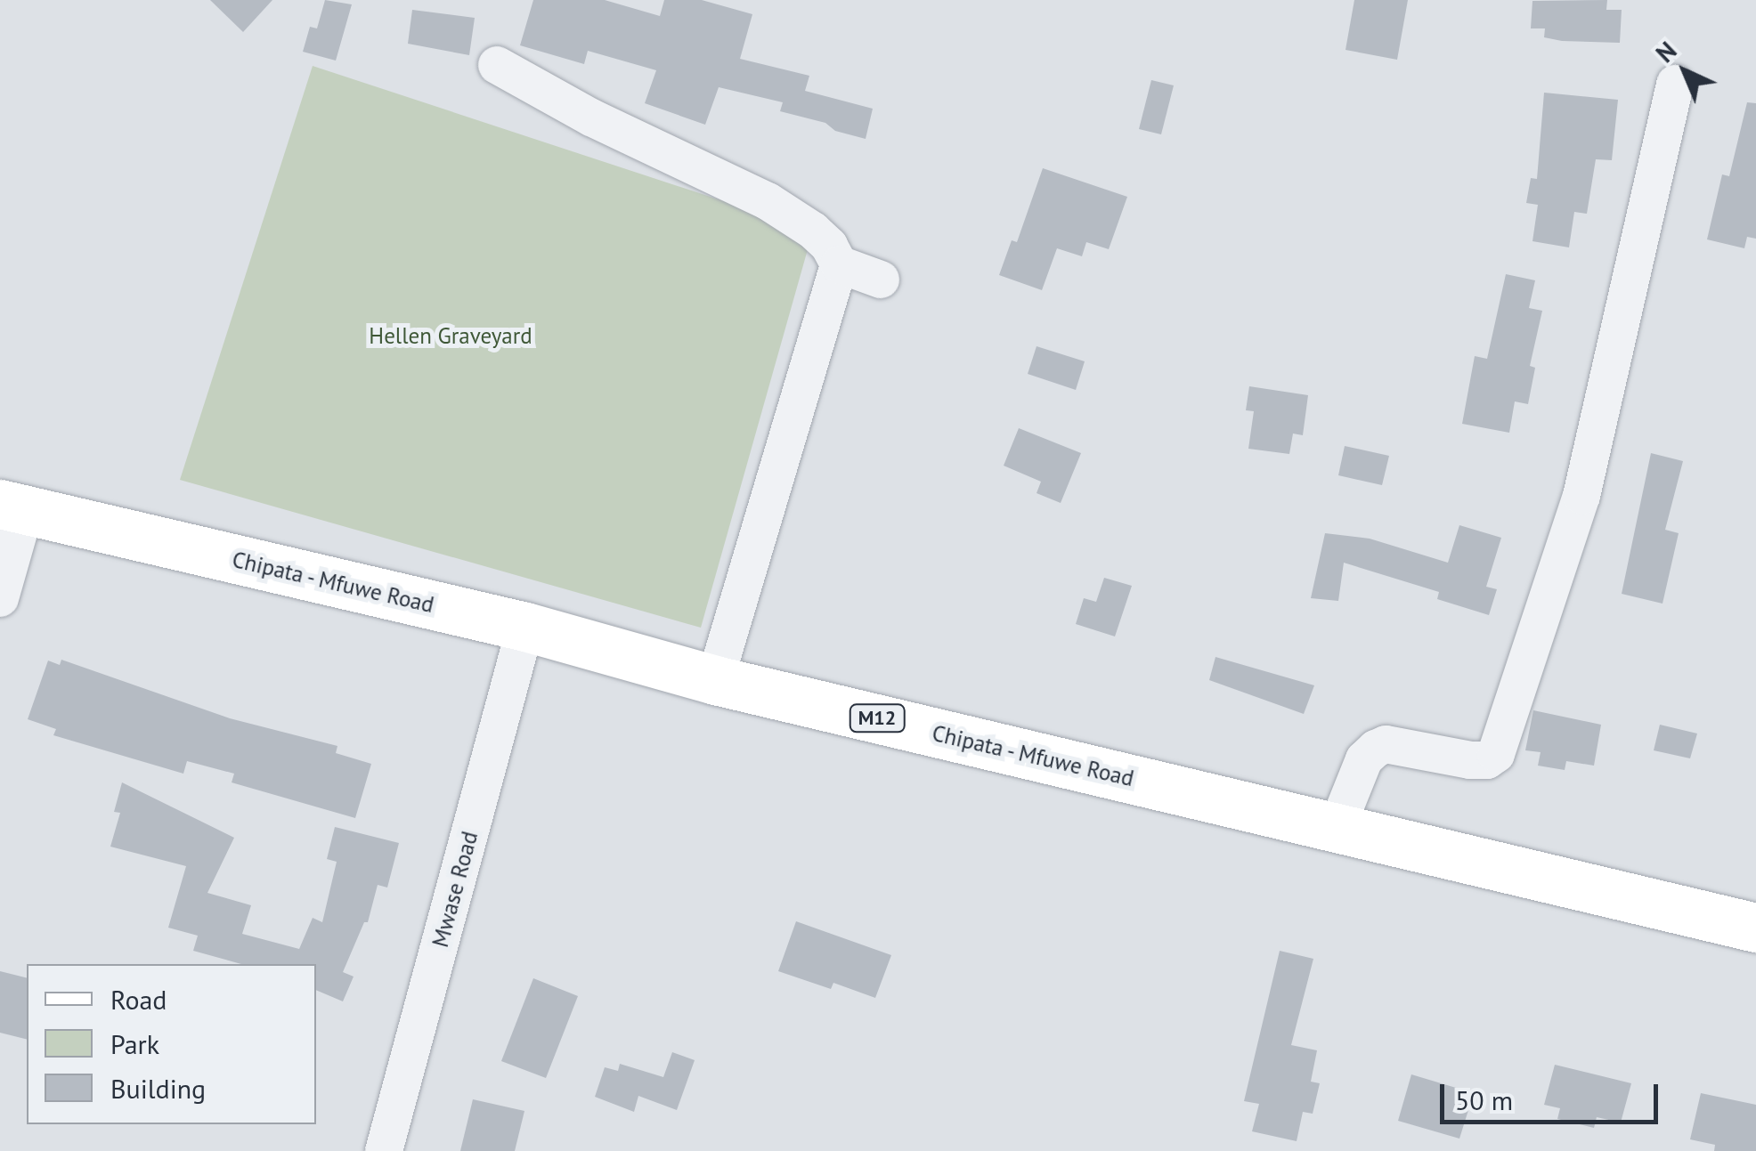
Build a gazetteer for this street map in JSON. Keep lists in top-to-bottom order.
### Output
{
  "streets": {
    "main road": ["Chipata - Mfuwe Road", "M12"],
    "street": ["Mwase Road"]
  },
  "crossings": [
    ["Chipata - Mfuwe Road", "Mwase Road"]
  ],
  "parks": ["Hellen Graveyard"],
  "legend": ["Road", "Park", "Building"],
  "scale_bar": "50 m",
  "north": "top left"
}
